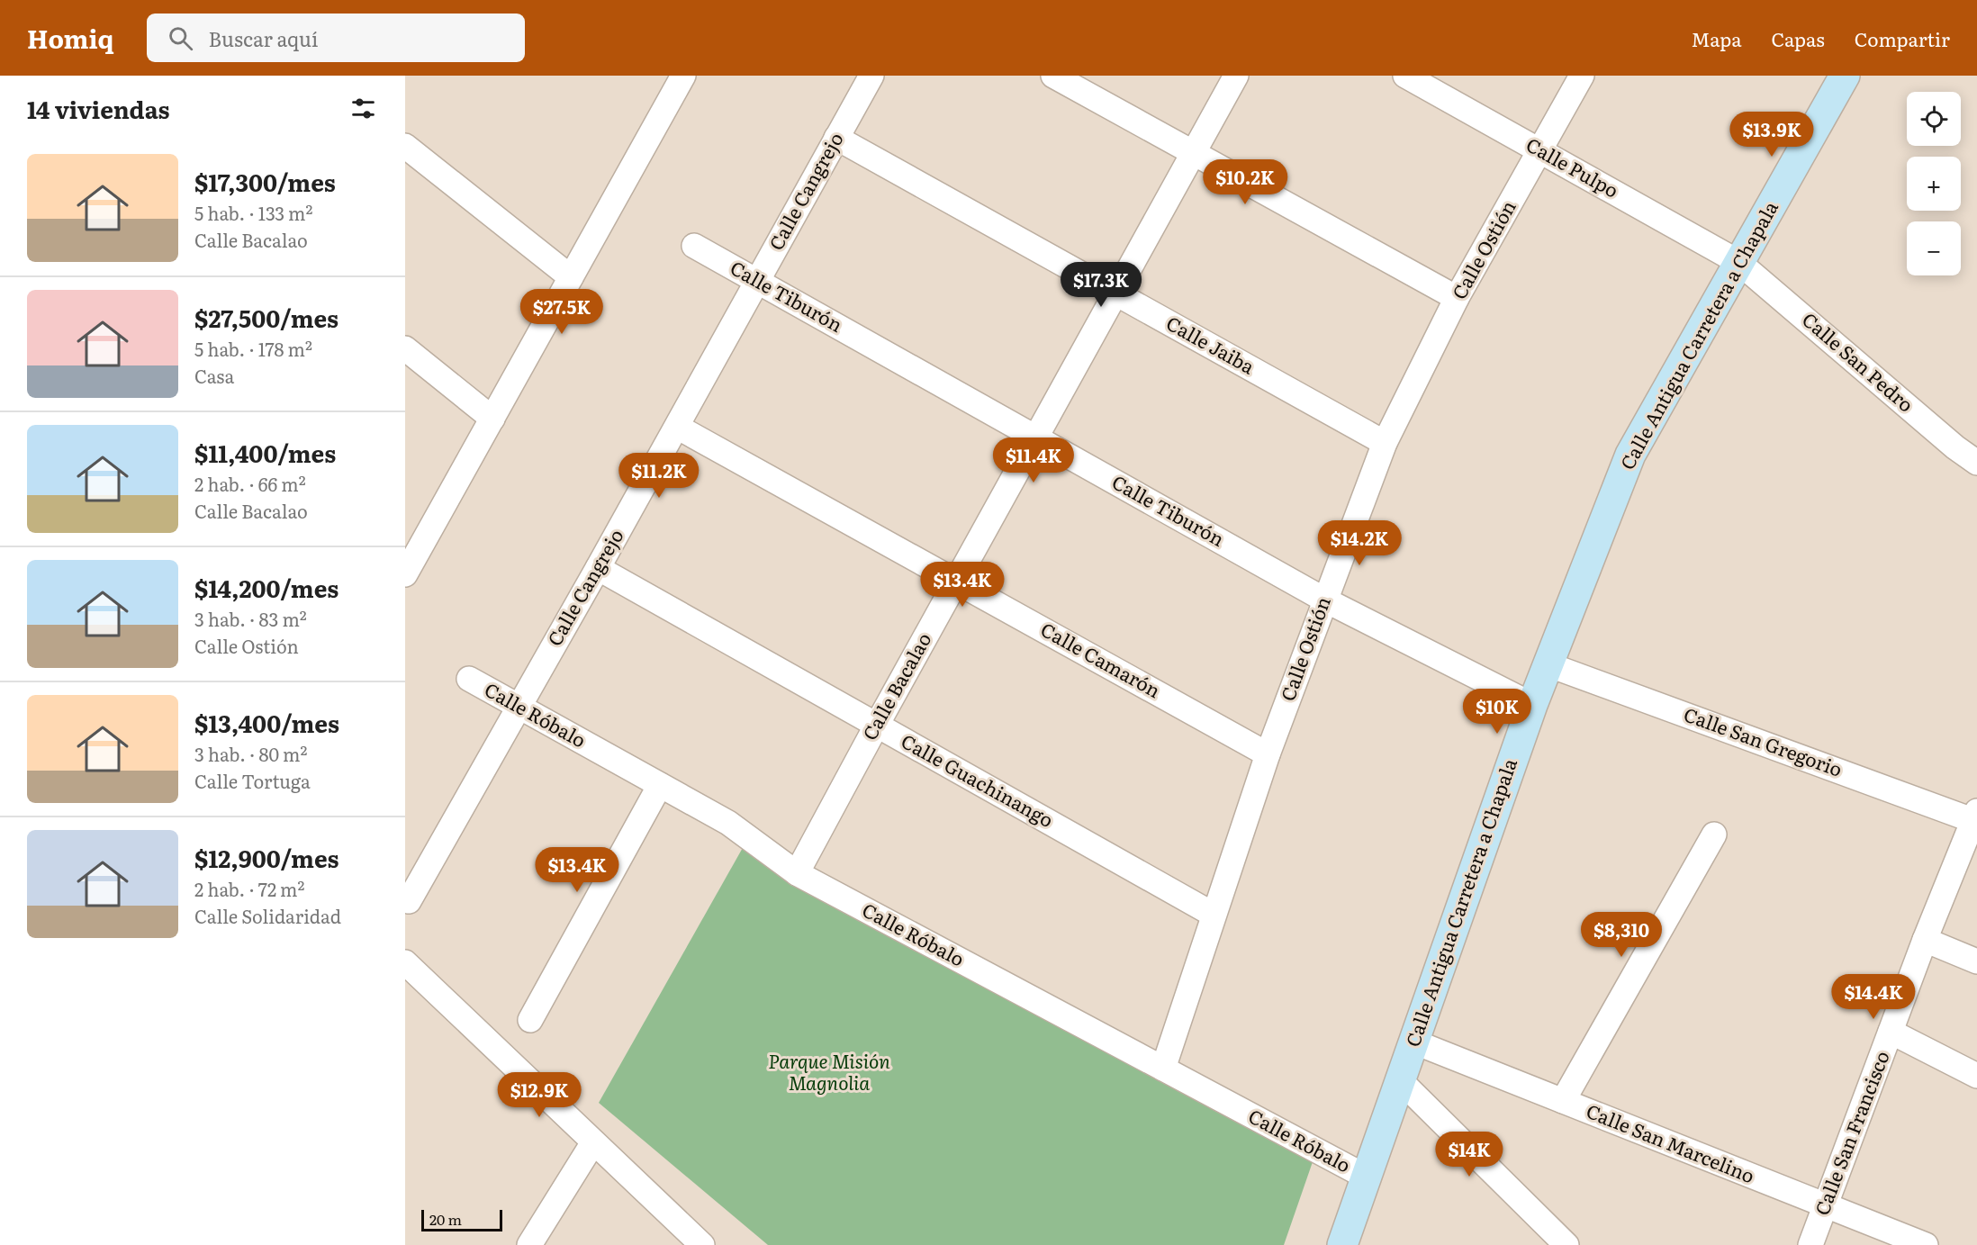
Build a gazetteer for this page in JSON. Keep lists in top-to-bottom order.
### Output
{
  "streets": {
    "main road": ["Calle Antigua Carretera a Chapala"],
    "street": [
      "Calle Pulpo",
      "Calle Cangrejo",
      "Calle Ostión",
      "Calle Tiburón",
      "Calle Jaiba",
      "Calle San Pedro",
      "Calle Camarón",
      "Calle Bacalao",
      "Calle Róbalo",
      "Calle San Gregorio",
      "Calle Guachinango",
      "Calle San Francisco",
      "Calle San Marcelino"
    ]
  },
  "crossings": [
    ["Calle Pulpo", "Calle Ostión"],
    ["Calle Pulpo", "Calle Antigua Carretera a Chapala"],
    ["Calle Pulpo", "Calle San Pedro"],
    ["Calle Cangrejo", "Calle Tiburón"],
    ["Calle Cangrejo", "Calle Jaiba"],
    ["Calle Cangrejo", "Calle Camarón"],
    ["Calle Cangrejo", "Calle Róbalo"],
    ["Calle Cangrejo", "Calle Guachinango"],
    ["Calle Ostión", "Calle Tiburón"],
    ["Calle Ostión", "Calle Jaiba"],
    ["Calle Ostión", "Calle Camarón"],
    ["Calle Ostión", "Calle Róbalo"],
    ["Calle Ostión", "Calle Guachinango"],
    ["Calle Tiburón", "Calle Antigua Carretera a Chapala"],
    ["Calle Tiburón", "Calle Bacalao"],
    ["Calle Antigua Carretera a Chapala", "Calle San Pedro"],
    ["Calle Antigua Carretera a Chapala", "Calle Róbalo"],
    ["Calle Antigua Carretera a Chapala", "Calle San Gregorio"],
    ["Calle Antigua Carretera a Chapala", "Calle San Marcelino"],
    ["Calle Jaiba", "Calle Bacalao"],
    ["Calle Camarón", "Calle Bacalao"],
    ["Calle Bacalao", "Calle Róbalo"],
    ["Calle Bacalao", "Calle Guachinango"],
    ["Calle San Gregorio", "Calle San Francisco"],
    ["Calle San Francisco", "Calle San Marcelino"]
  ],
  "parks": ["Parque Misión Magnolia"],
  "scale_bar": "20 m",
  "page": {
    "header": "Homiq",
    "search": "Buscar aquí",
    "nav": ["Mapa", "Capas", "Compartir"],
    "heading": "14 viviendas",
    "map_buttons": ["+", "−"],
    "price": [
      "$13.9K",
      "$10.2K",
      "$17.3K",
      "$27.5K",
      "$11.4K",
      "$11.2K",
      "$14.2K",
      "$13.4K",
      "$10K",
      "$13.4K",
      "$8,310",
      "$14.4K",
      "$12.9K",
      "$14K"
    ],
    "list": [
      {
        "name": "$17,300/mes",
        "note": "5 hab. · 133 m² · Calle Bacalao"
      },
      {
        "name": "$27,500/mes",
        "note": "5 hab. · 178 m² · Casa"
      },
      {
        "name": "$11,400/mes",
        "note": "2 hab. · 66 m² · Calle Bacalao"
      },
      {
        "name": "$14,200/mes",
        "note": "3 hab. · 83 m² · Calle Ostión"
      },
      {
        "name": "$13,400/mes",
        "note": "3 hab. · 80 m² · Calle Tortuga"
      },
      {
        "name": "$12,900/mes",
        "note": "2 hab. · 72 m² · Calle Solidaridad"
      }
    ],
    "scale": "20 m"
  }
}
